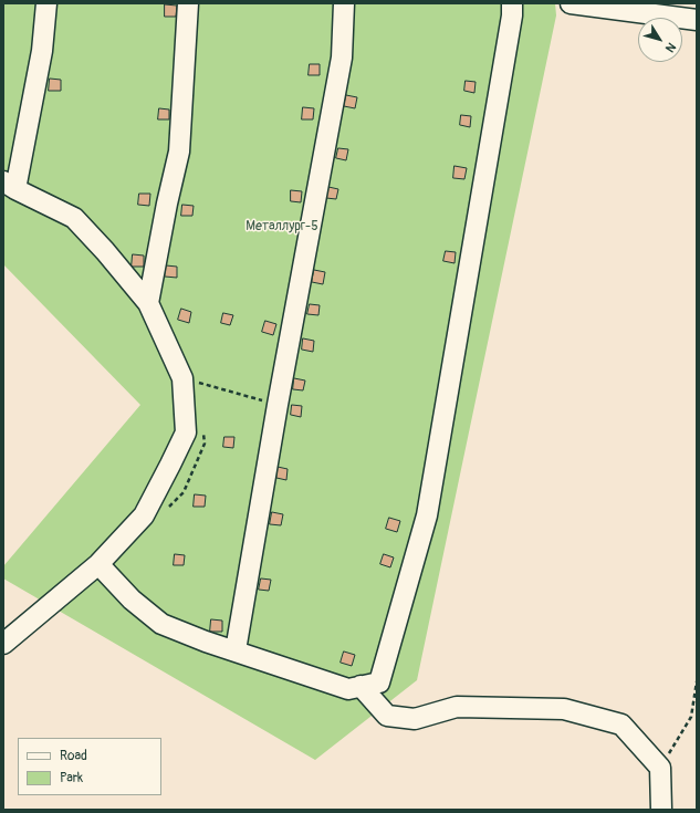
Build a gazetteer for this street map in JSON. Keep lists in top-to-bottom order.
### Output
{
  "parks": ["Металлург-5"],
  "legend": ["Road", "Park"],
  "north": "bottom right"
}
